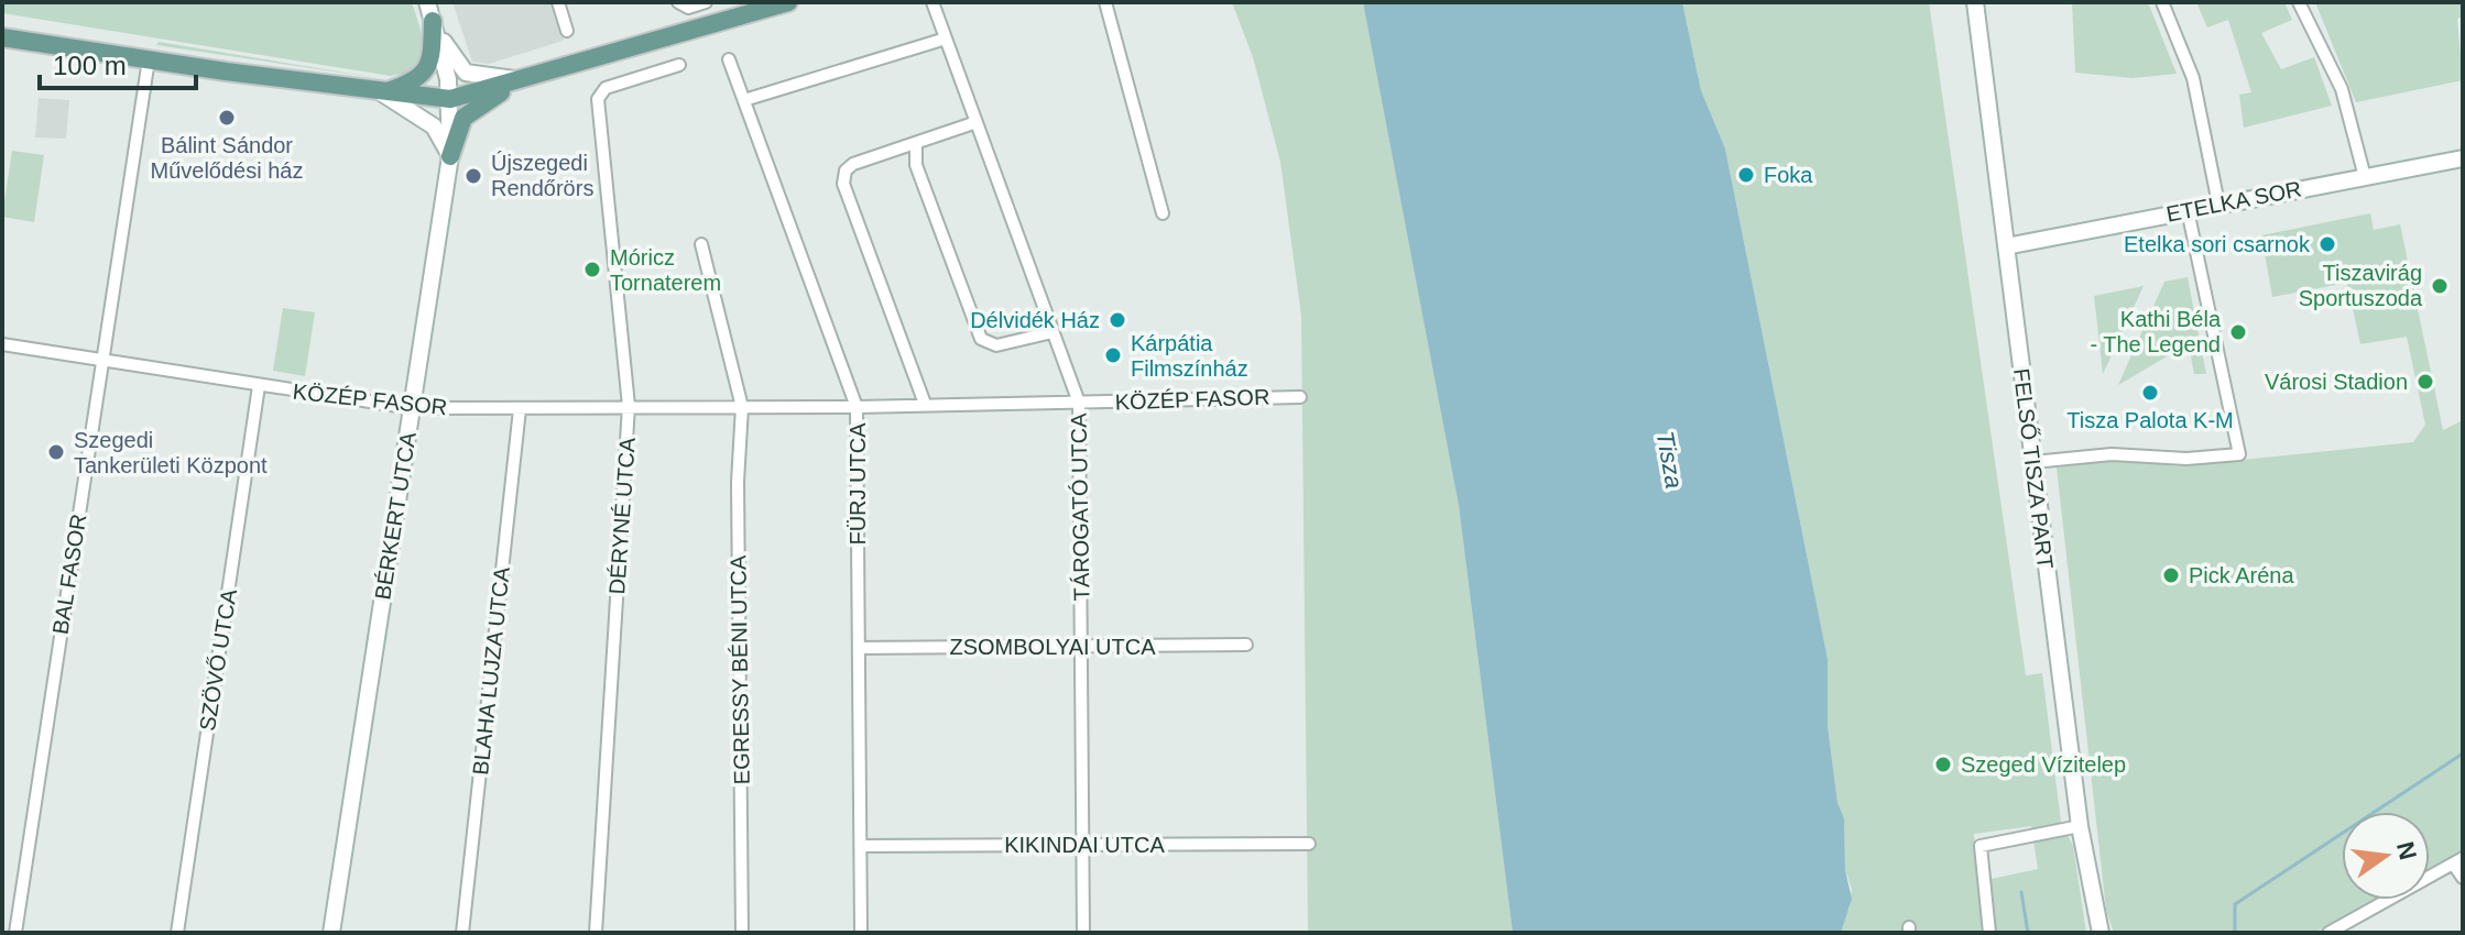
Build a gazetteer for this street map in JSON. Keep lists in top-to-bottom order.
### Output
{
  "streets": {
    "street": [
      "ETELKA SOR",
      "KÖZÉP FASOR",
      "FELSŐ TISZA PART",
      "FÜRJ UTCA",
      "TÁROGATÓ UTCA",
      "BÉRKERT UTCA",
      "DÉRYNÉ UTCA",
      "BAL FASOR",
      "ZSOMBOLYAI UTCA",
      "SZÖVŐ UTCA",
      "EGRESSY BÉNI UTCA",
      "BLAHA LUJZA UTCA",
      "KIKINDAI UTCA"
    ]
  },
  "crossings": [
    ["ETELKA SOR", "FELSŐ TISZA PART"],
    ["KÖZÉP FASOR", "FÜRJ UTCA"],
    ["KÖZÉP FASOR", "TÁROGATÓ UTCA"],
    ["KÖZÉP FASOR", "BÉRKERT UTCA"],
    ["KÖZÉP FASOR", "DÉRYNÉ UTCA"],
    ["KÖZÉP FASOR", "BAL FASOR"],
    ["KÖZÉP FASOR", "SZÖVŐ UTCA"],
    ["KÖZÉP FASOR", "EGRESSY BÉNI UTCA"],
    ["KÖZÉP FASOR", "BLAHA LUJZA UTCA"],
    ["FÜRJ UTCA", "ZSOMBOLYAI UTCA"],
    ["FÜRJ UTCA", "KIKINDAI UTCA"],
    ["TÁROGATÓ UTCA", "ZSOMBOLYAI UTCA"],
    ["TÁROGATÓ UTCA", "KIKINDAI UTCA"]
  ],
  "water": ["Tisza"],
  "places": [
    "Bálint Sándor Művelődési ház",
    "Foka",
    "Újszegedi Rendőrörs",
    "Etelka sori csarnok",
    "Móricz Tornaterem",
    "Tiszavirág Sportuszoda",
    "Délvidék Ház",
    "Kathi Béla - The Legend",
    "Kárpátia Filmszínház",
    "Városi Stadion",
    "Tisza Palota K-M",
    "Szegedi Tankerületi Központ",
    "Pick Aréna",
    "Szeged Vízitelep"
  ],
  "scale_bar": "100 m",
  "north": "right"
}
